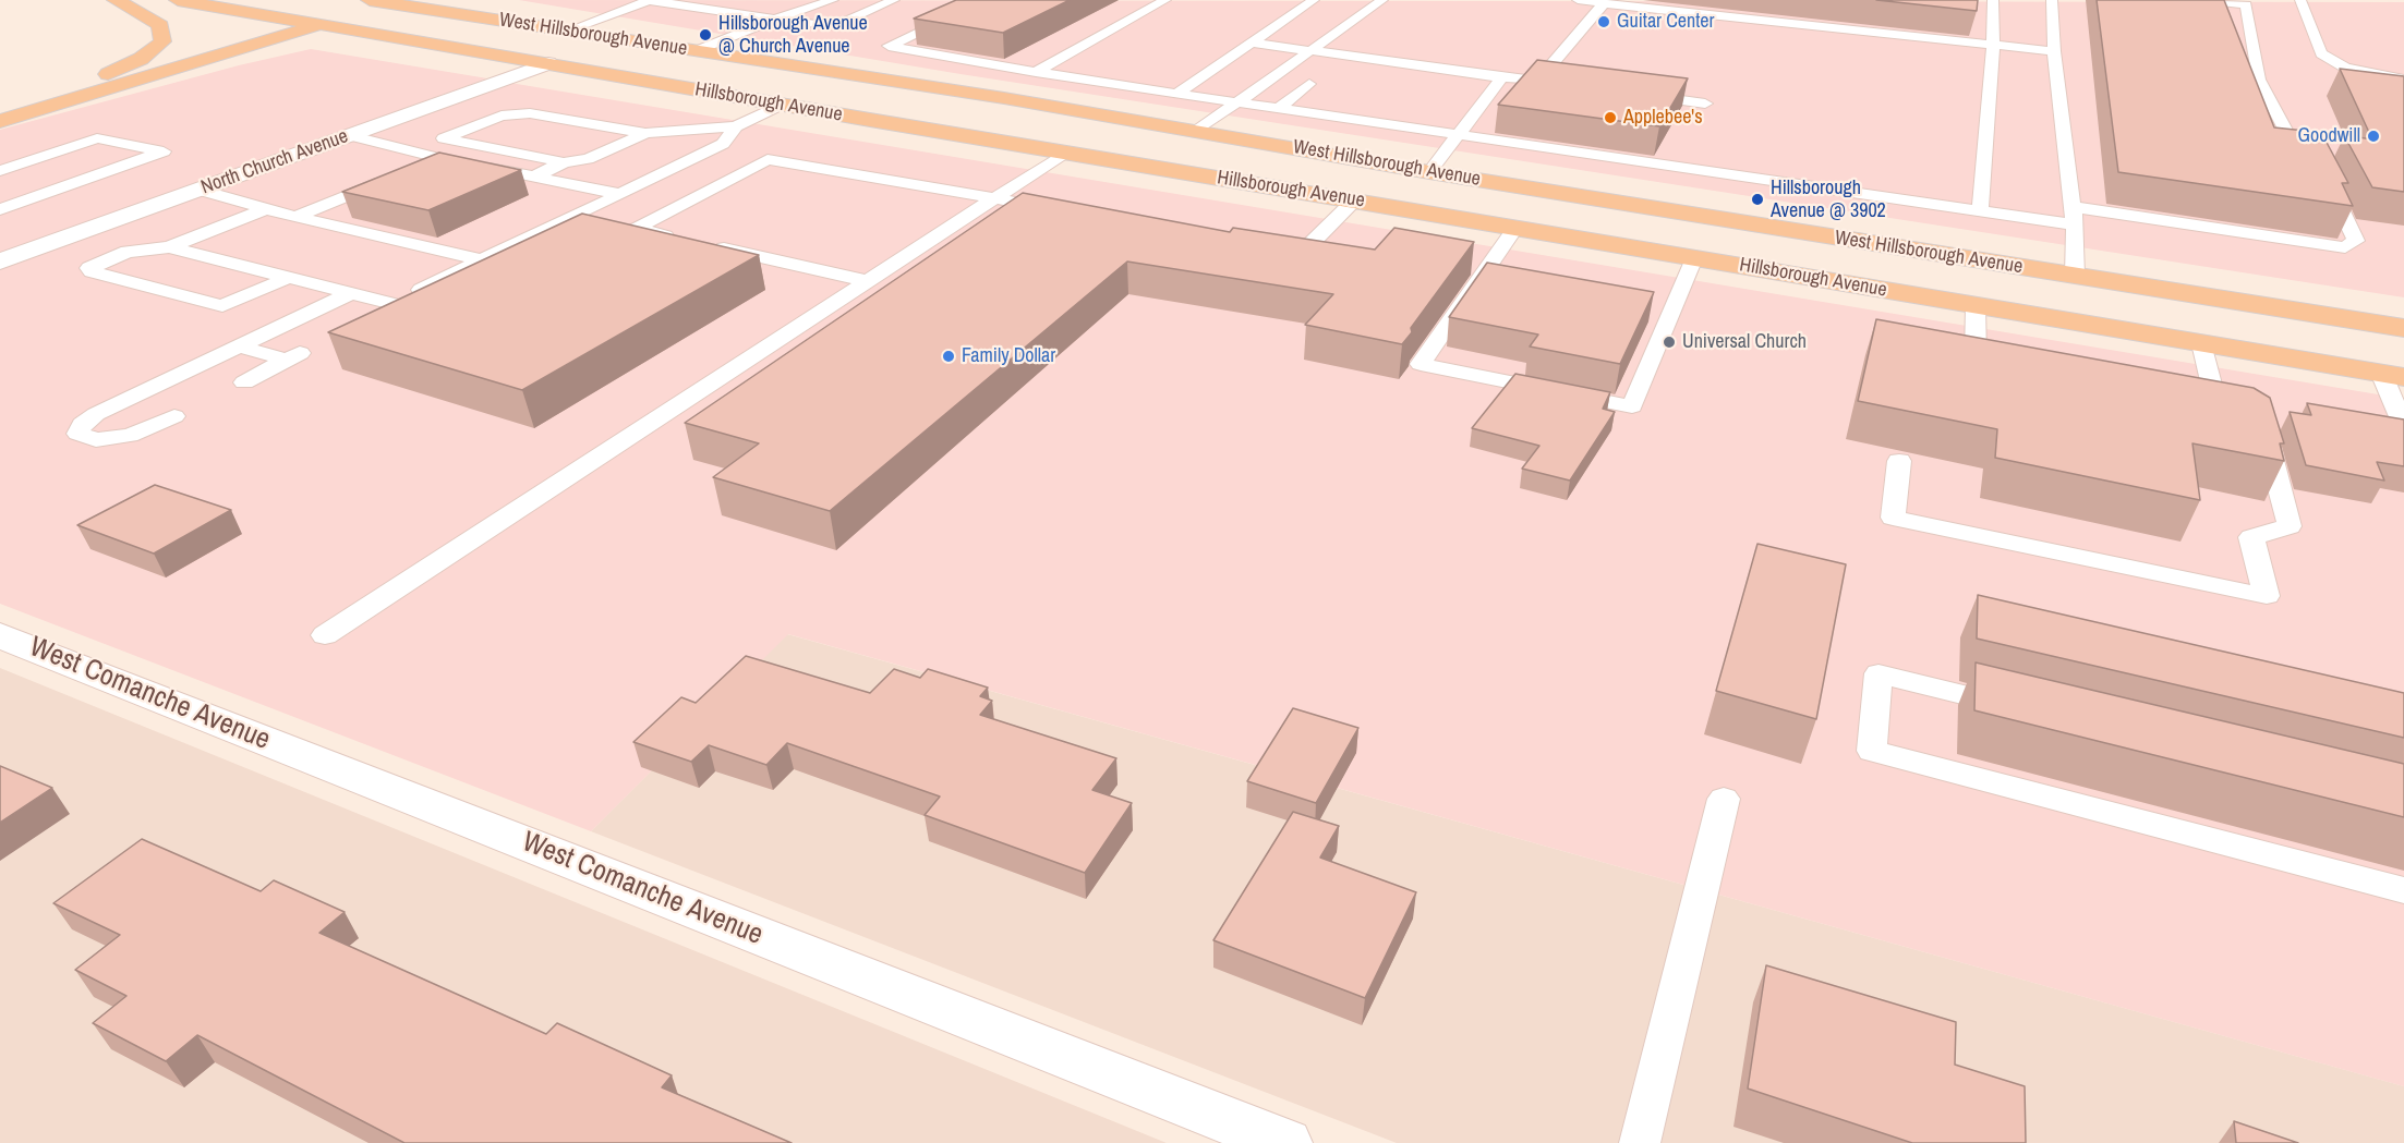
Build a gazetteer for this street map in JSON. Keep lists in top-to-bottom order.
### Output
{
  "streets": {
    "main road": ["West Hillsborough Avenue", "Hillsborough Avenue"],
    "street": ["North Church Avenue", "West Comanche Avenue"]
  },
  "crossings": [
    ["Hillsborough Avenue", "North Church Avenue"]
  ],
  "places": [
    "Guitar Center",
    "Hillsborough Avenue @ Church Avenue",
    "Applebee's",
    "Goodwill",
    "Hillsborough Avenue @ 3902",
    "Universal Church",
    "Family Dollar"
  ]
}
